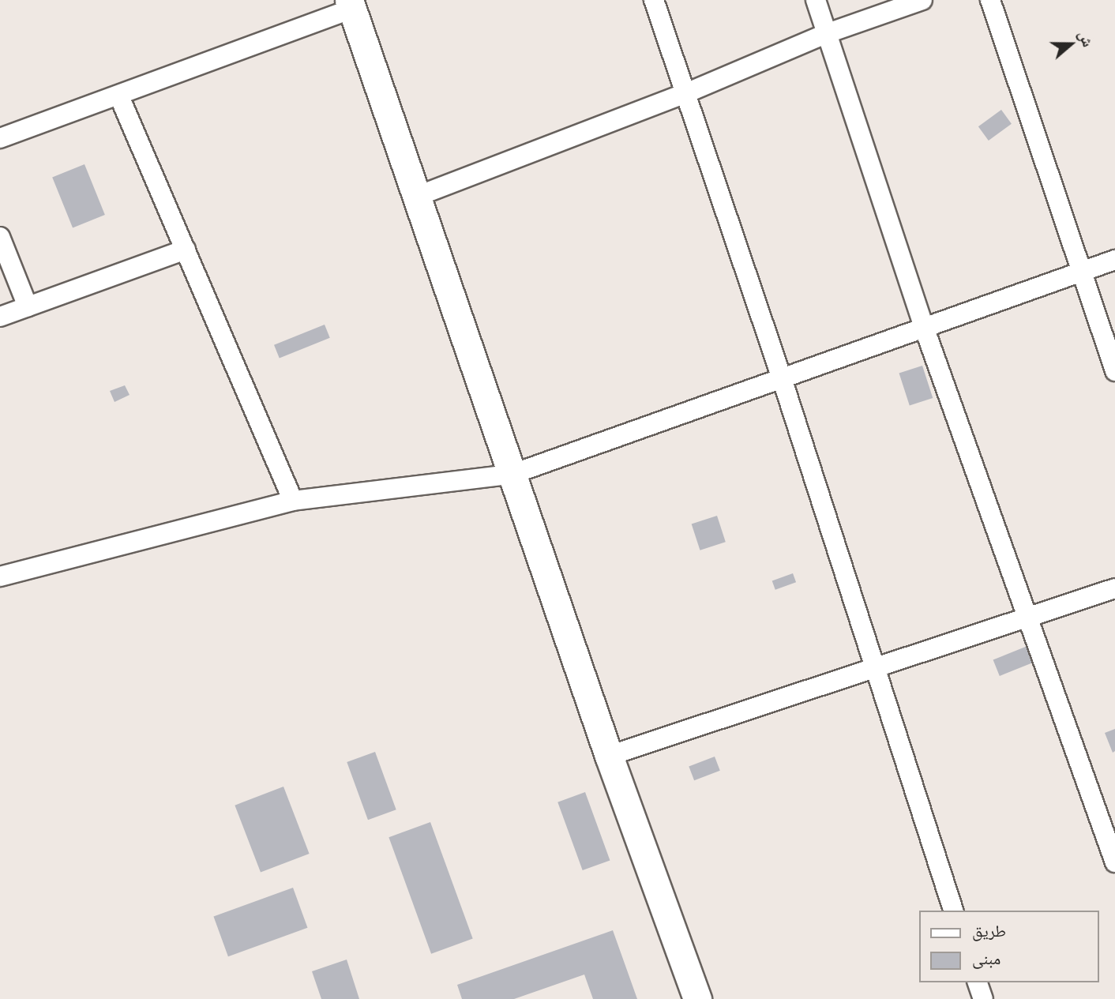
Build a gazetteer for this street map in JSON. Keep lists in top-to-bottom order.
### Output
{
  "legend": ["طريق", "مبنى"],
  "north": "right"
}
